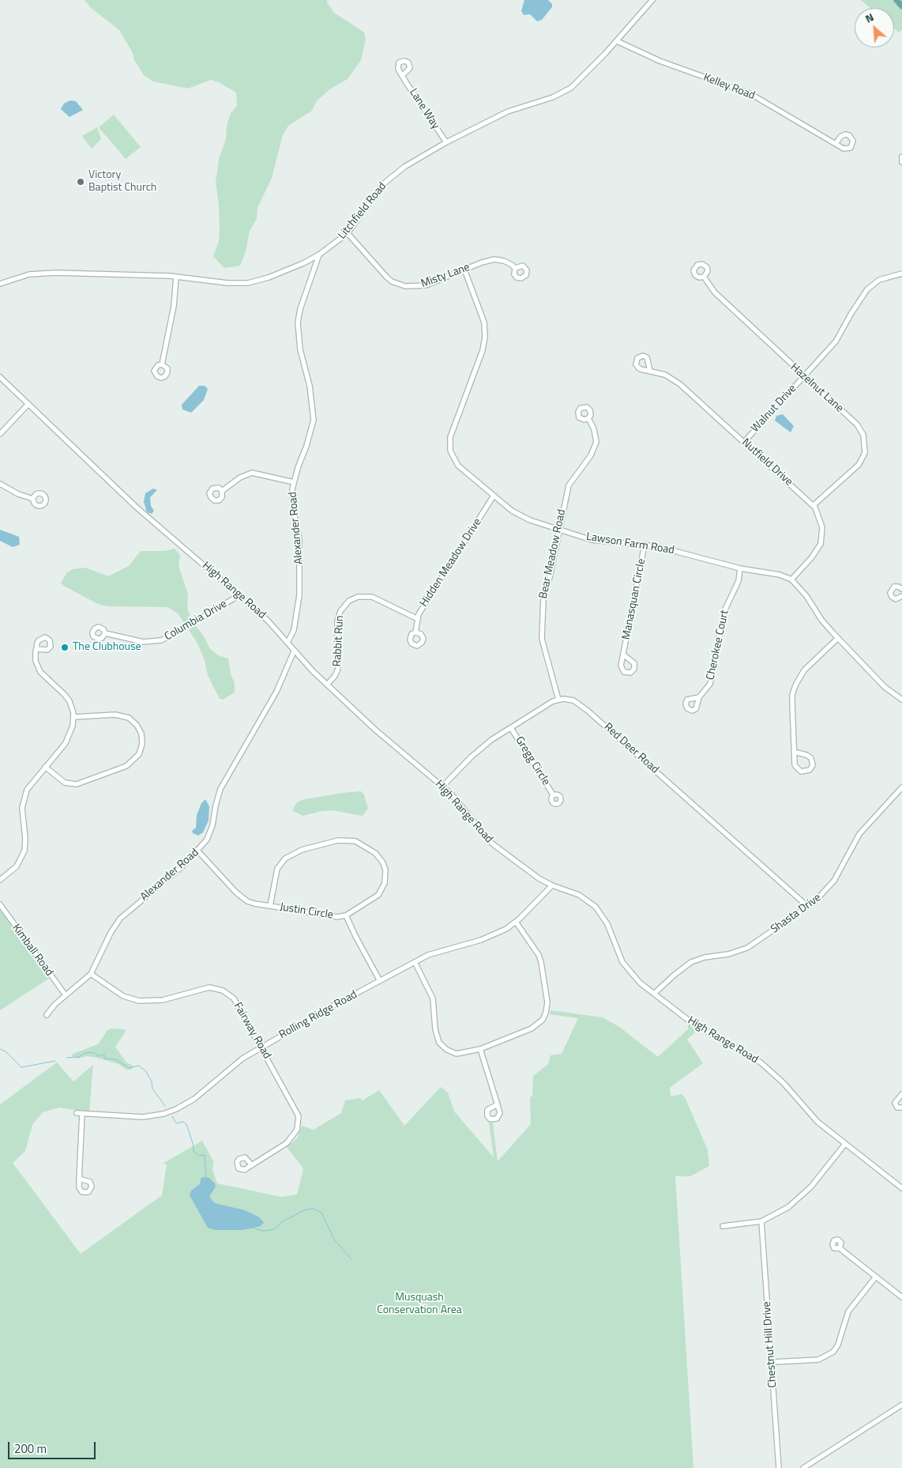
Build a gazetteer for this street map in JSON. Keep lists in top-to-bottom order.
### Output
{
  "streets": {
    "street": [
      "Kelley Road",
      "Lane Way",
      "Litchfield Road",
      "Misty Lane",
      "Hazelnut Lane",
      "Walnut Drive",
      "Nutfield Drive",
      "Alexander Road",
      "Lawson Farm Road",
      "Bear Meadow Road",
      "Hidden Meadow Drive",
      "High Range Road",
      "Manasquan Circle",
      "Columbia Drive",
      "Rabbit Run",
      "Cherokee Court",
      "Red Deer Road",
      "Gregg Circle",
      "Justin Circle",
      "Shasta Drive",
      "Kimball Road",
      "Rolling Ridge Road",
      "Fairway Road",
      "Chestnut Hill Drive"
    ]
  },
  "crossings": [
    ["Kelley Road", "Litchfield Road"],
    ["Lane Way", "Litchfield Road"],
    ["Litchfield Road", "Misty Lane"],
    ["Litchfield Road", "Alexander Road"],
    ["Misty Lane", "Lawson Farm Road"],
    ["Hazelnut Lane", "Walnut Drive"],
    ["Hazelnut Lane", "Nutfield Drive"],
    ["Walnut Drive", "Nutfield Drive"],
    ["Nutfield Drive", "Lawson Farm Road"],
    ["Alexander Road", "High Range Road"],
    ["Alexander Road", "Justin Circle"],
    ["Alexander Road", "Kimball Road"],
    ["Alexander Road", "Fairway Road"],
    ["Lawson Farm Road", "Bear Meadow Road"],
    ["Lawson Farm Road", "Hidden Meadow Drive"],
    ["Lawson Farm Road", "Manasquan Circle"],
    ["Lawson Farm Road", "Cherokee Court"],
    ["Bear Meadow Road", "Red Deer Road"],
    ["Hidden Meadow Drive", "Rabbit Run"],
    ["High Range Road", "Columbia Drive"],
    ["High Range Road", "Rabbit Run"],
    ["High Range Road", "Shasta Drive"],
    ["High Range Road", "Rolling Ridge Road"],
    ["Red Deer Road", "Shasta Drive"],
    ["Rolling Ridge Road", "Fairway Road"]
  ],
  "parks": ["Musquash Conservation Area"],
  "places": ["Victory Baptist Church", "The Clubhouse"],
  "scale_bar": "200 m",
  "north": "top left"
}
